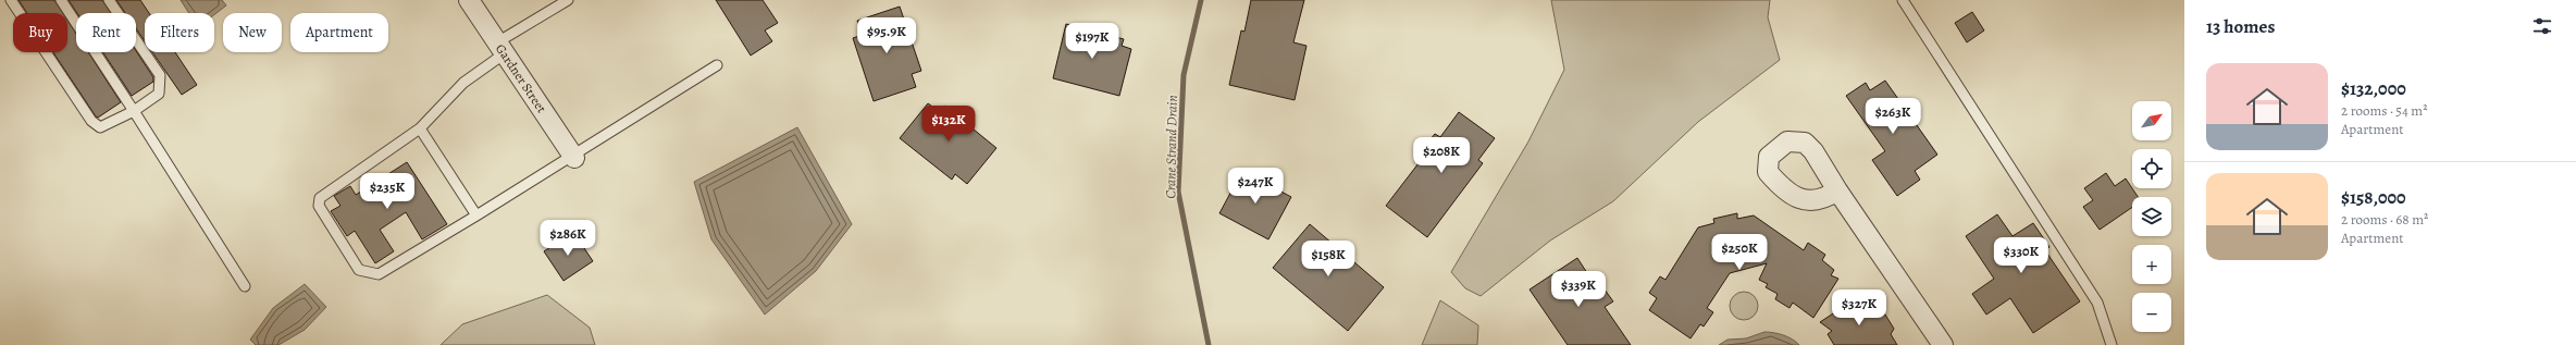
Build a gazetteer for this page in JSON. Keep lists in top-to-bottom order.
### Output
{
  "streets": {
    "street": ["Gardner Street"]
  },
  "water": ["Crane Strand Drain"],
  "north": "top right",
  "page": {
    "heading": "13 homes",
    "chip": [
      "Buy",
      "Rent",
      "Filters",
      "New",
      "Apartment"
    ],
    "price": [
      "$95.9K",
      "$197K",
      "$263K",
      "$132K",
      "$208K",
      "$247K",
      "$235K",
      "$286K",
      "$250K",
      "$330K",
      "$158K",
      "$339K",
      "$327K"
    ],
    "list": [
      {
        "name": "$132,000",
        "note": "2 rooms · 54 m² · Apartment"
      },
      {
        "name": "$158,000",
        "note": "2 rooms · 68 m² · Apartment"
      }
    ],
    "map_buttons": ["+", "−"]
  }
}
